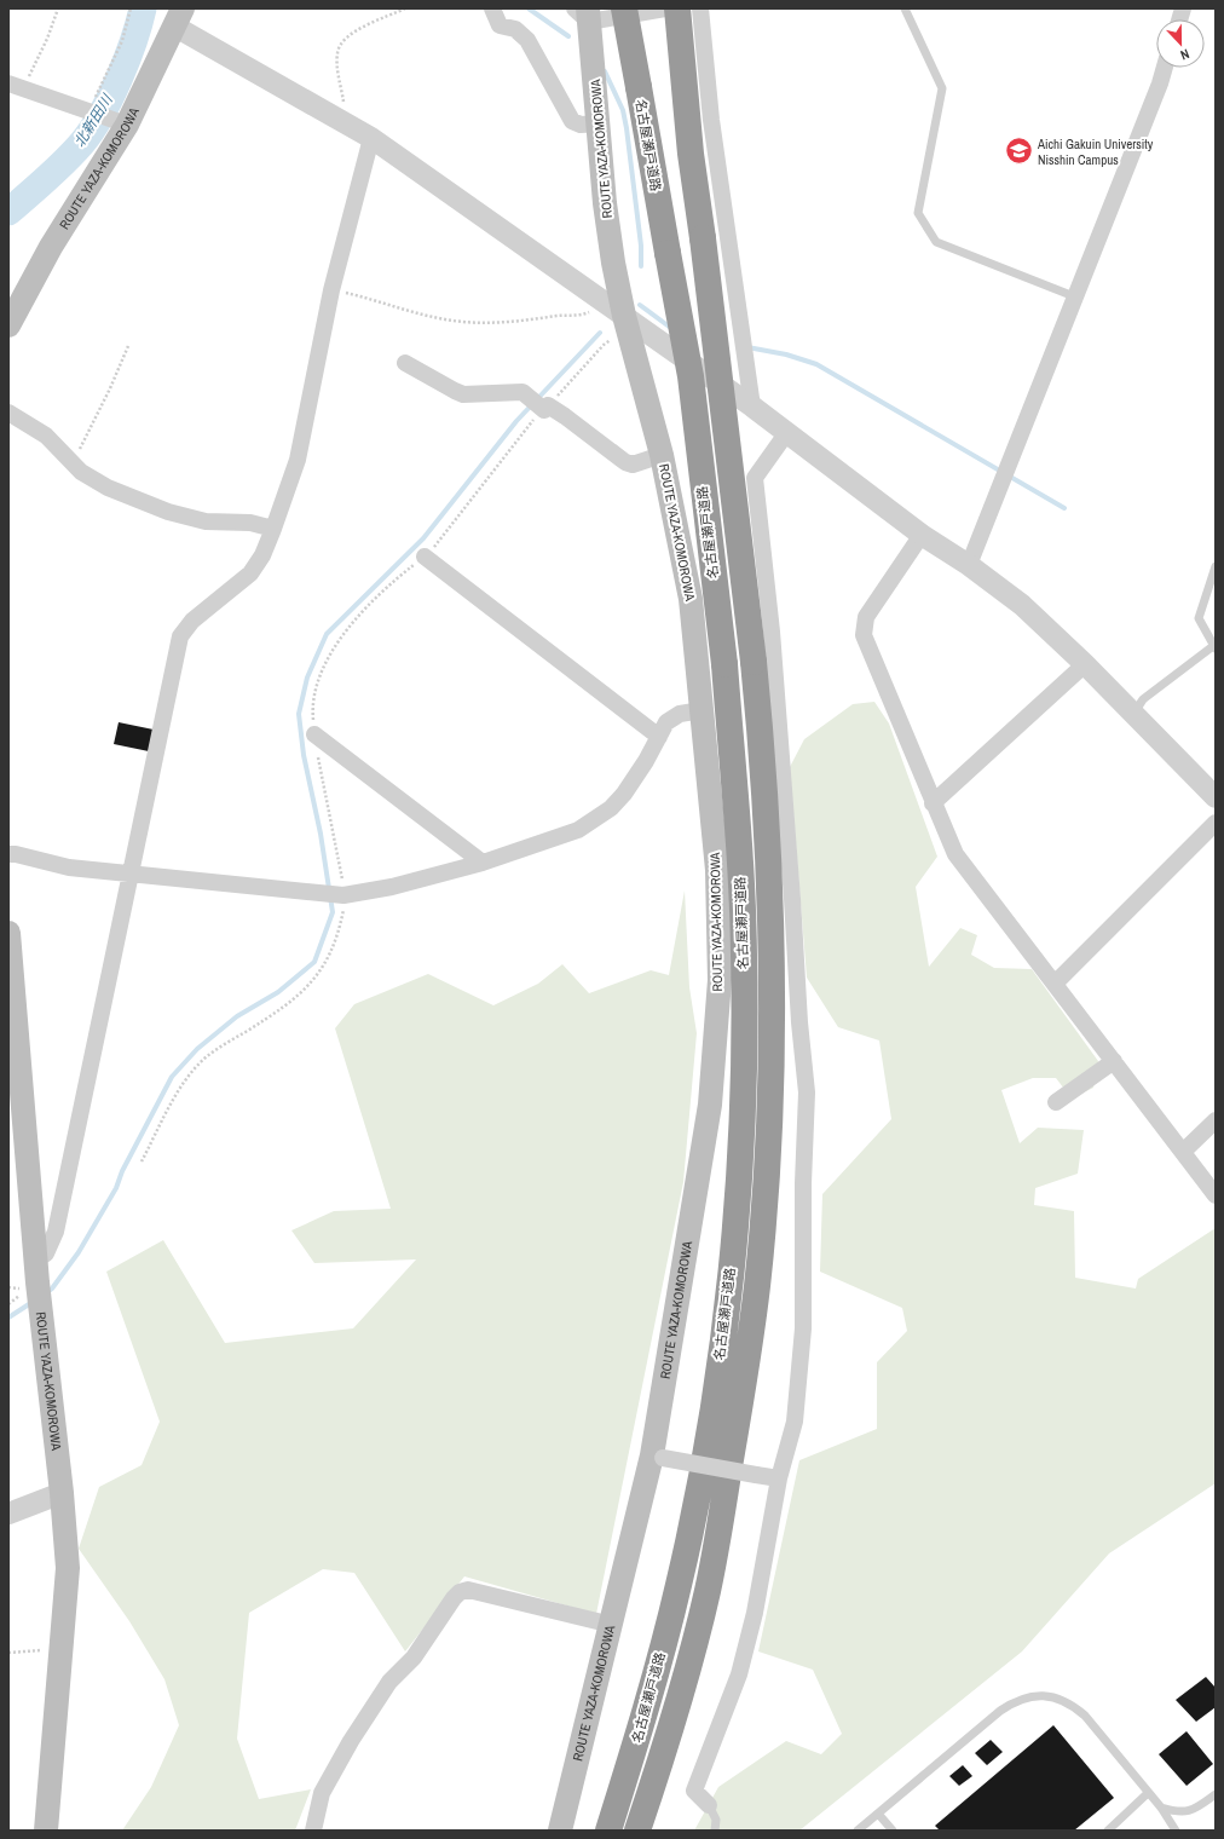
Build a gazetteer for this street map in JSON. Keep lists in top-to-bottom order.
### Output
{
  "streets": {
    "highway": ["名古屋瀬戸道路"],
    "main road": ["ROUTE YAZA-KOMOROWA"]
  },
  "water": ["北新田川"],
  "places": {
    "school or university": ["Aichi Gakuin University Nisshin Campus"]
  },
  "north": "bottom"
}
